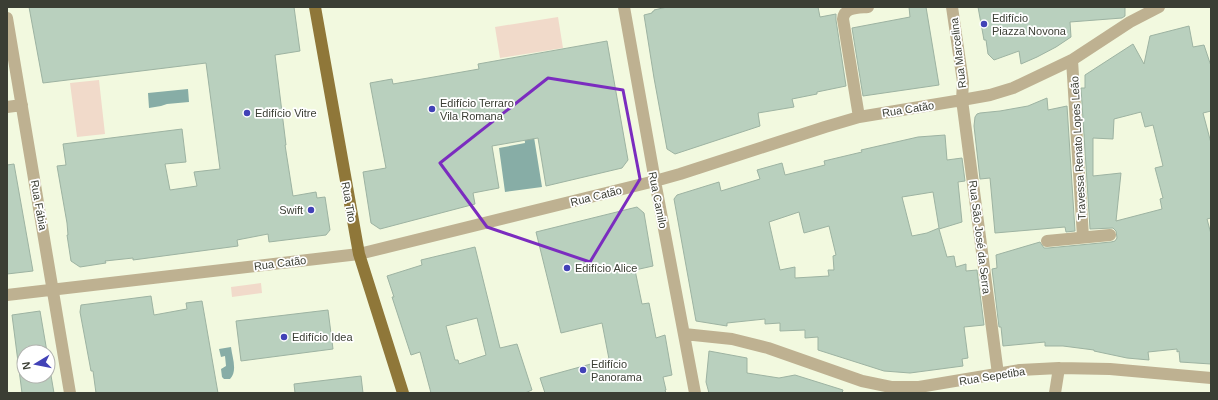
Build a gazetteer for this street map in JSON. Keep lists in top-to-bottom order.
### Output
{
  "streets": {
    "main road": ["Rua Tito"],
    "street": [
      "Rua Marcelina",
      "Rua Catão",
      "Travessa Renato Lopes Leão",
      "Rua Camilo",
      "Rua Fábia",
      "Rua São José da Serra",
      "Rua Sepetiba"
    ]
  },
  "crossings": [
    ["Rua Marcelina", "Rua Catão"],
    ["Rua Marcelina", "Rua São José da Serra"],
    ["Rua Catão", "Travessa Renato Lopes Leão"],
    ["Rua Catão", "Rua Camilo"],
    ["Rua Catão", "Rua Tito"],
    ["Rua Catão", "Rua Fábia"],
    ["Rua Catão", "Rua São José da Serra"],
    ["Rua Camilo", "Rua Sepetiba"],
    ["Rua São José da Serra", "Rua Sepetiba"]
  ],
  "places": [
    "Edifício Piazza Novona",
    "Edifício Terraro Vila Romana",
    "Edifício Vitre",
    "Swift",
    "Edifício Alice",
    "Edifício Idea",
    "Edifício Panorama"
  ],
  "north": "left"
}
